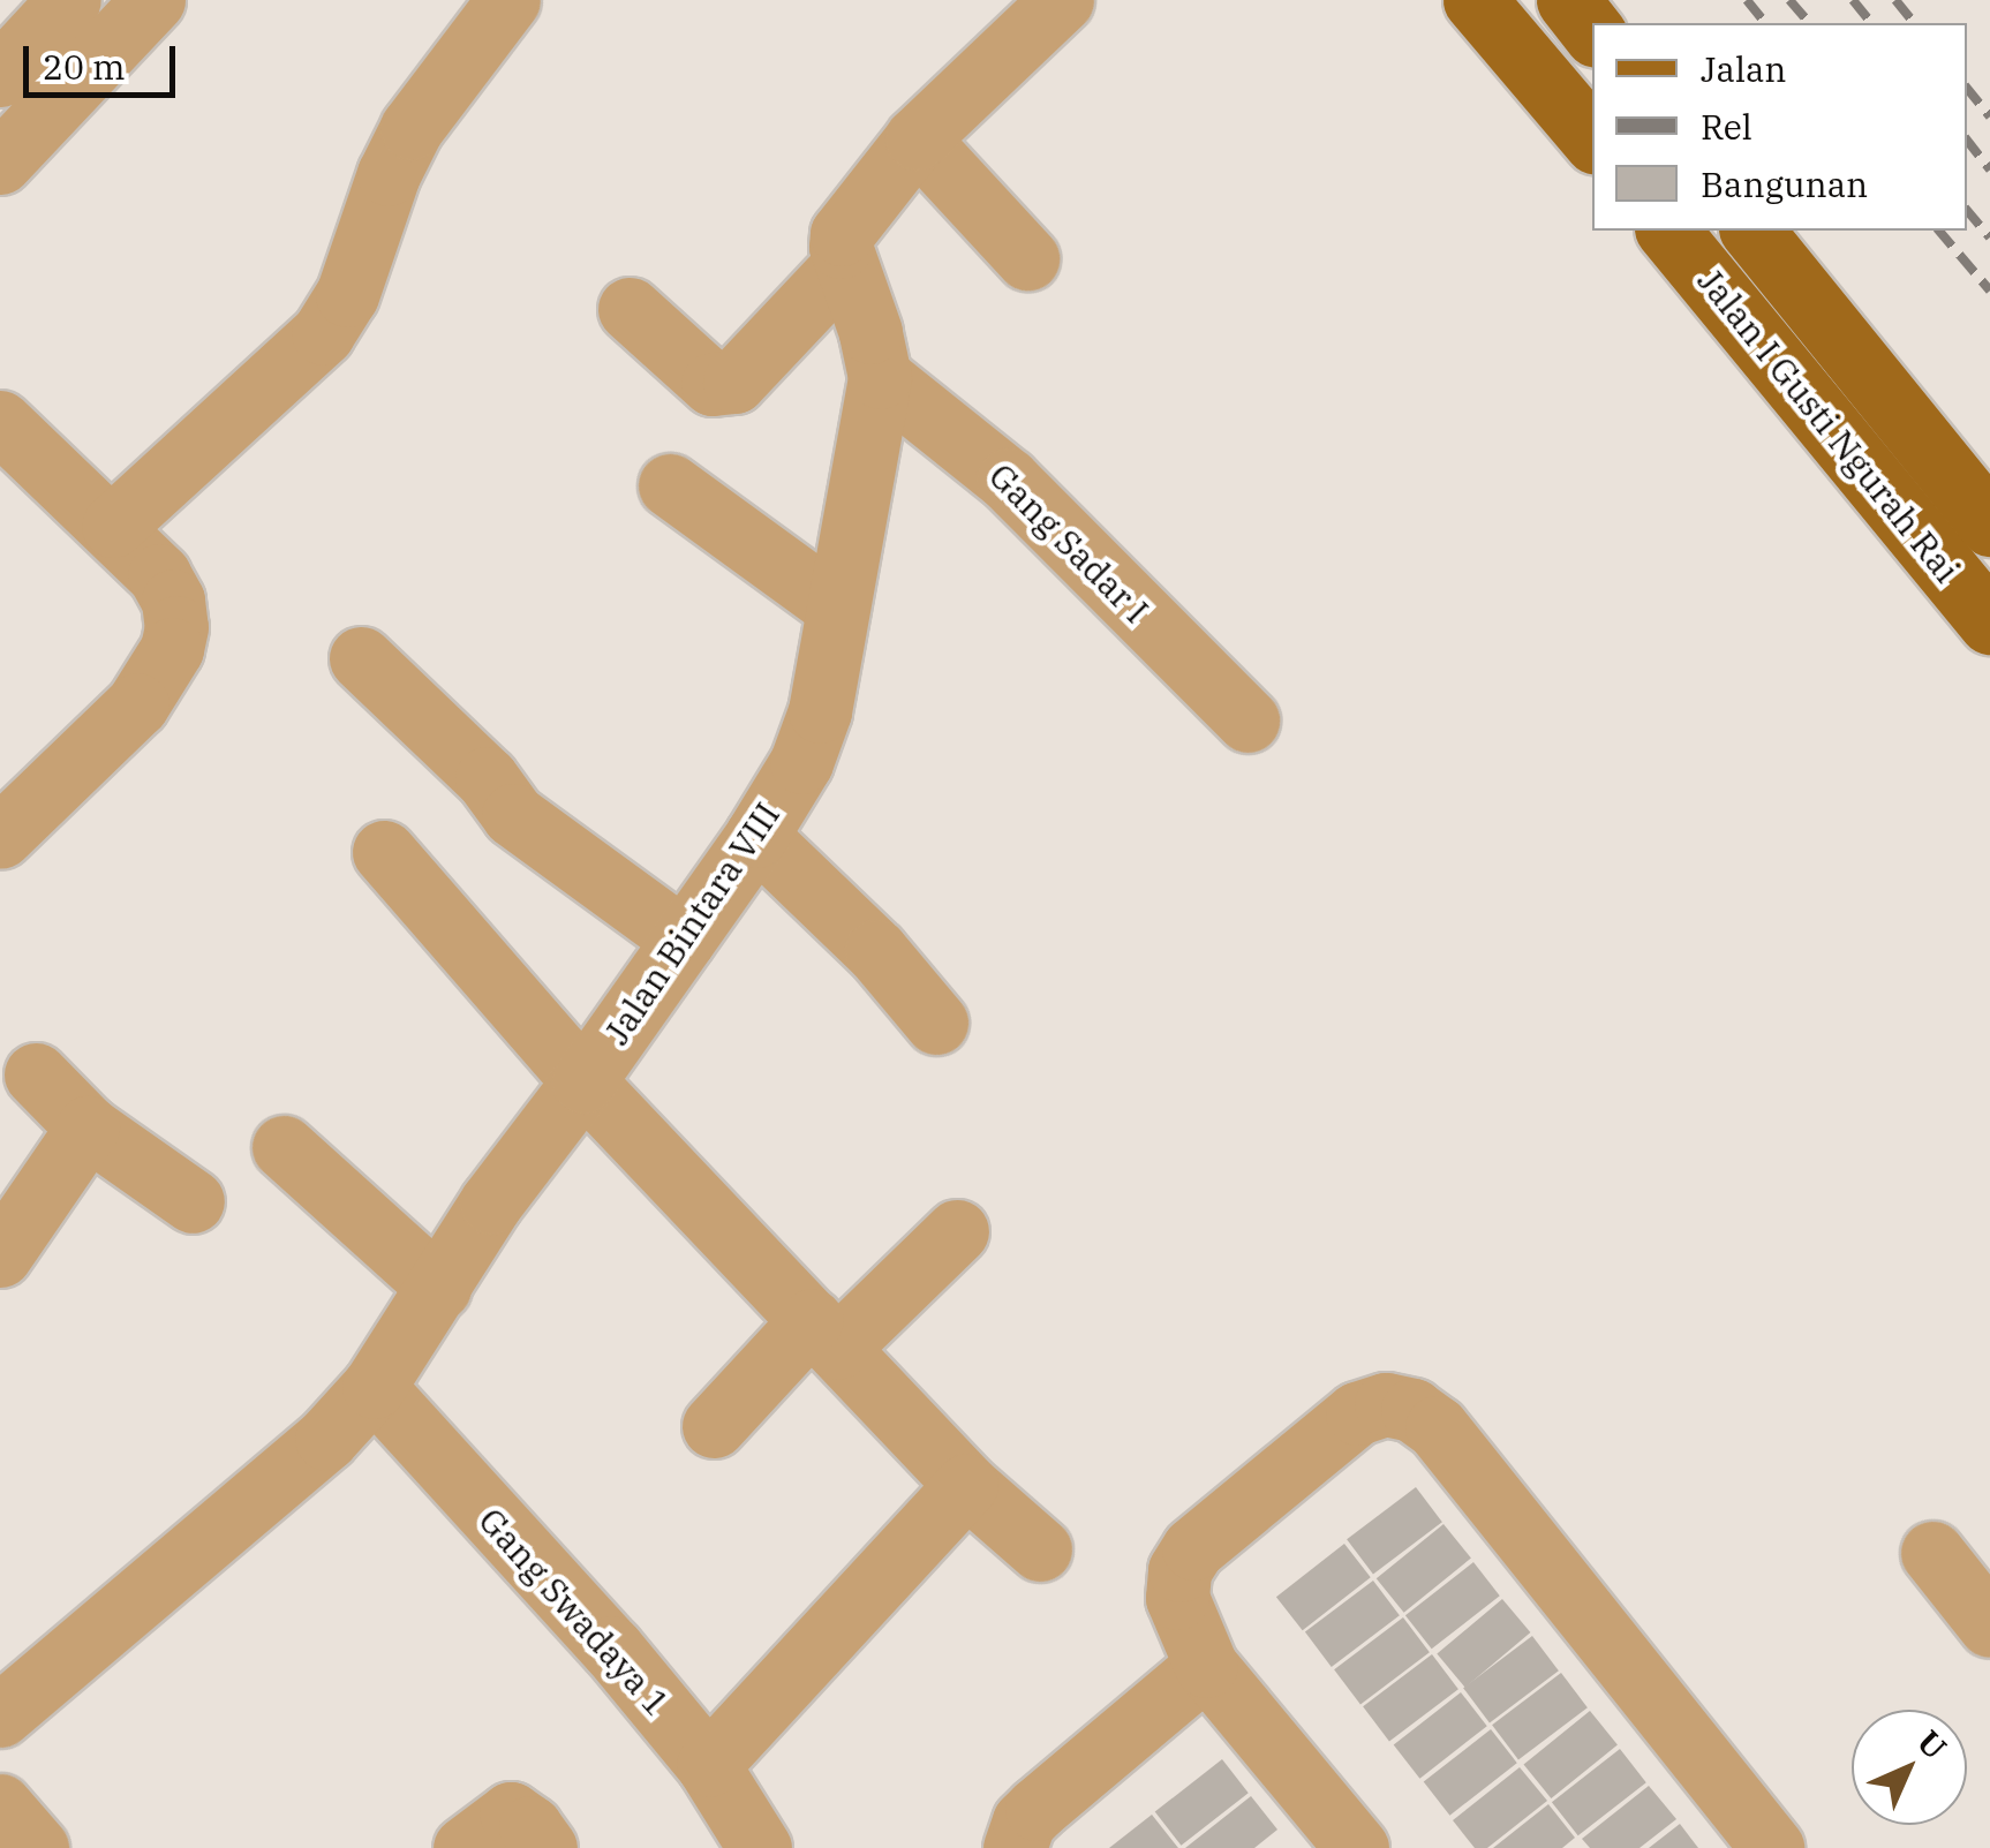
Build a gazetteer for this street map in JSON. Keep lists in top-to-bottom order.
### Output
{
  "streets": {
    "main road": ["Jalan I Gusti Ngurah Rai"],
    "street": ["Gang Sadar I", "Jalan Bintara VIII", "Gang Swadaya 1"]
  },
  "crossings": [
    ["Gang Sadar I", "Jalan Bintara VIII"],
    ["Jalan Bintara VIII", "Gang Swadaya 1"]
  ],
  "legend": ["Jalan", "Rel", "Bangunan"],
  "scale_bar": "20 m",
  "north": "top right"
}
